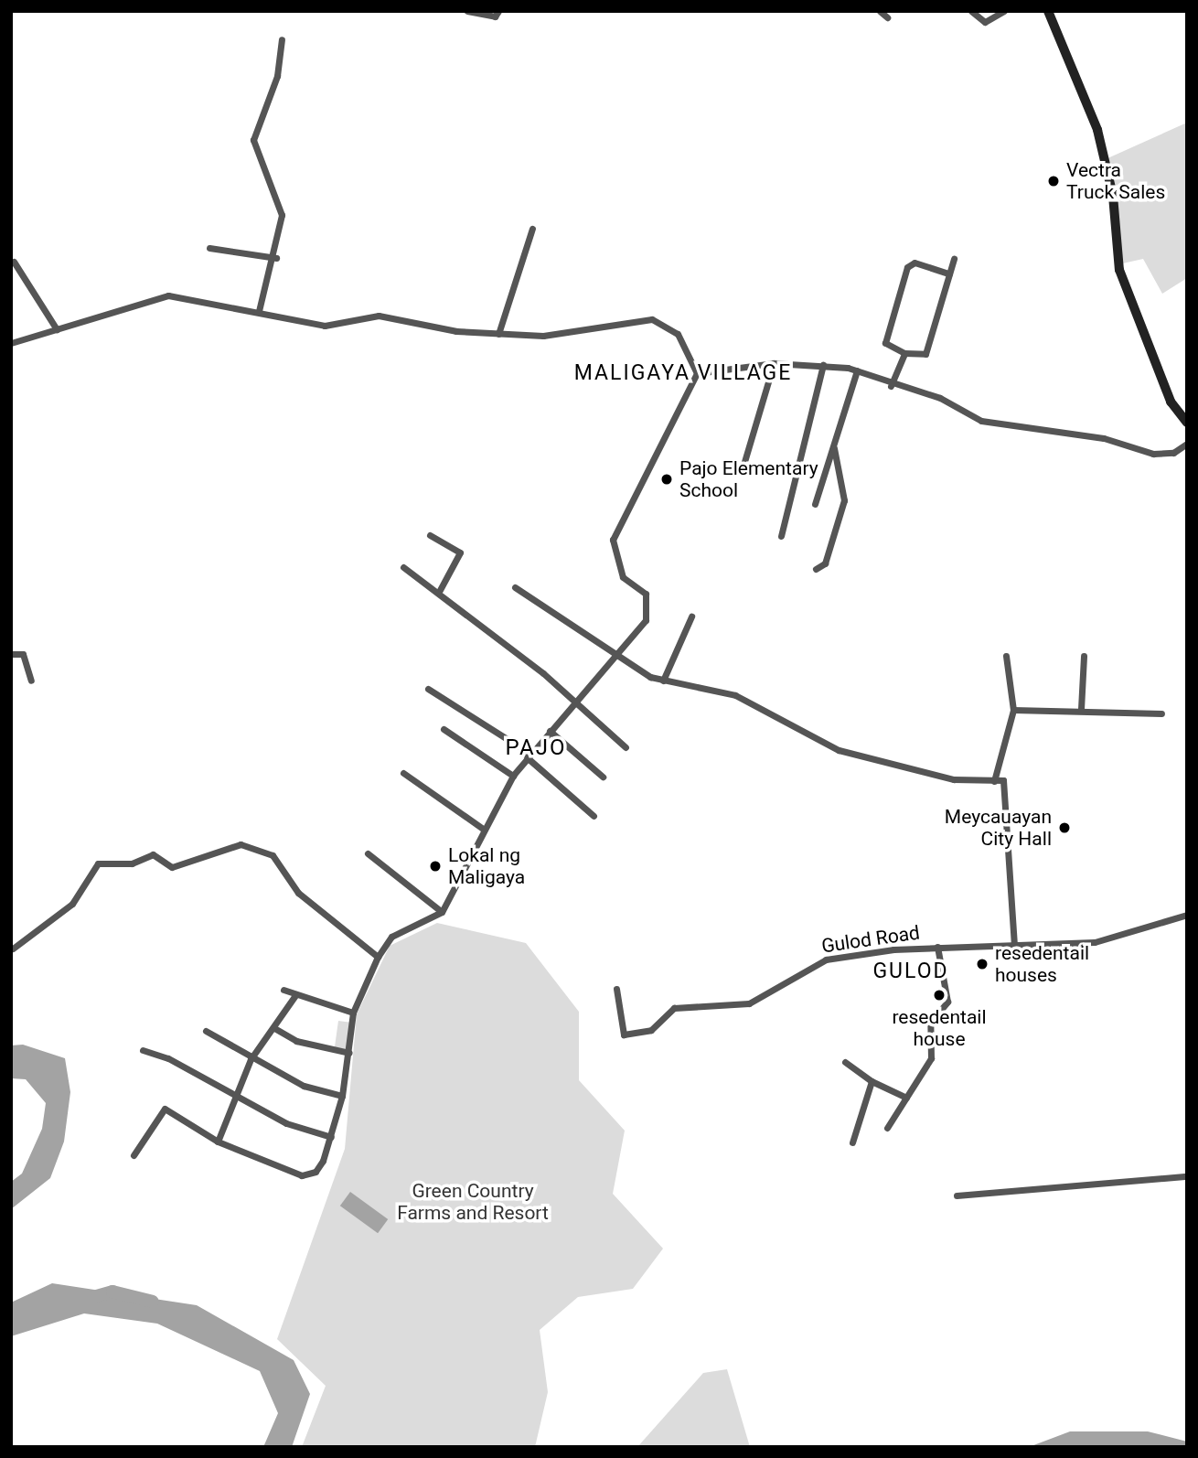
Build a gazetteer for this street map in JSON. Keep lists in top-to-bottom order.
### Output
{
  "streets": {
    "street": ["Gulod Road"]
  },
  "districts": ["MALIGAYA VILLAGE", "PAJO", "GULOD"],
  "parks": ["Green Country Farms and Resort"],
  "places": [
    "Vectra Truck Sales",
    "Pajo Elementary School",
    "Meycauayan City Hall",
    "Lokal ng Maligaya",
    "resedentail houses",
    "resedentail house"
  ]
}
